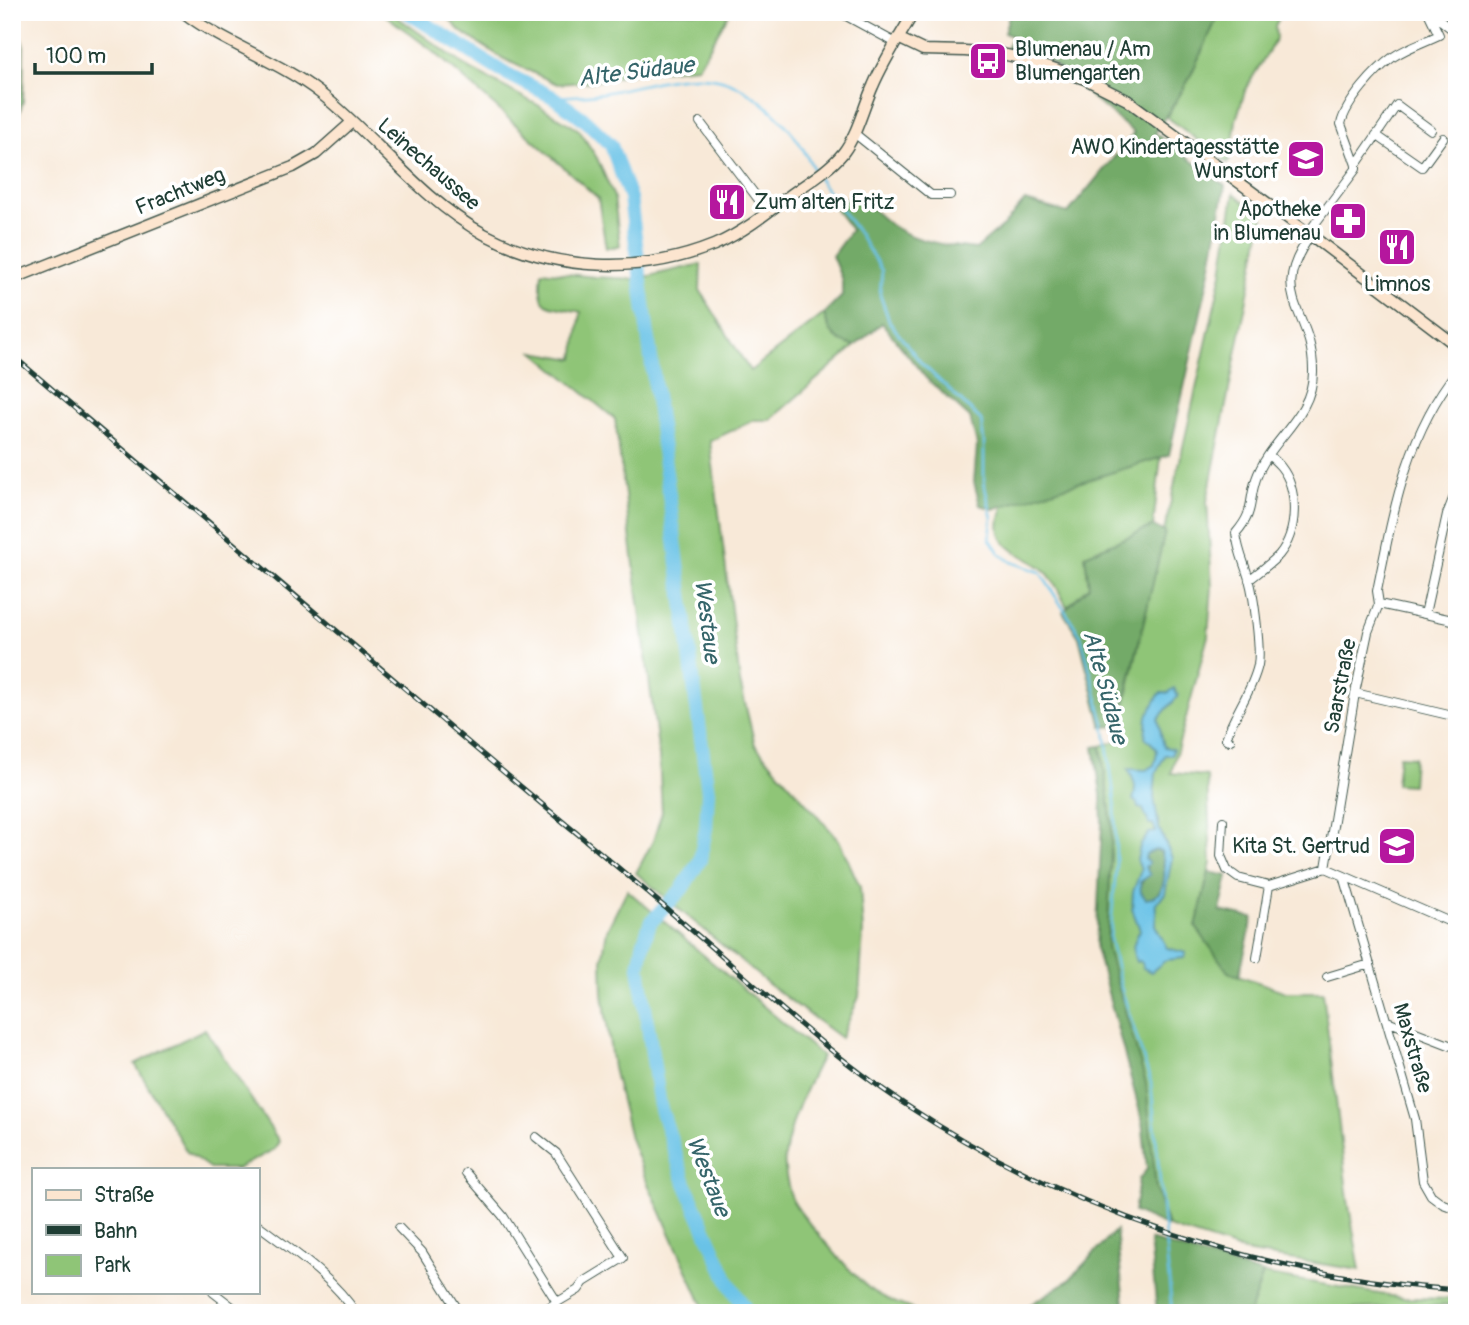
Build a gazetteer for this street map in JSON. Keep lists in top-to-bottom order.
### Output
{
  "streets": {
    "street": [
      "Leinechaussee",
      "Frachtweg",
      "Saarstraße",
      "Maxstraße"
    ]
  },
  "crossings": [
    ["Leinechaussee", "Frachtweg"]
  ],
  "water": ["Alte Südaue", "Westaue"],
  "places": {
    "bus stop": ["Blumenau / Am Blumengarten"],
    "school or university": ["AWO Kindertagesstätte Wunstorf", "Kita St. Gertrud"],
    "restaurant": ["Zum alten Fritz", "Limnos"],
    "pharmacy": ["Apotheke in Blumenau"]
  },
  "legend": ["Straße", "Bahn", "Park"],
  "scale_bar": "100 m"
}
